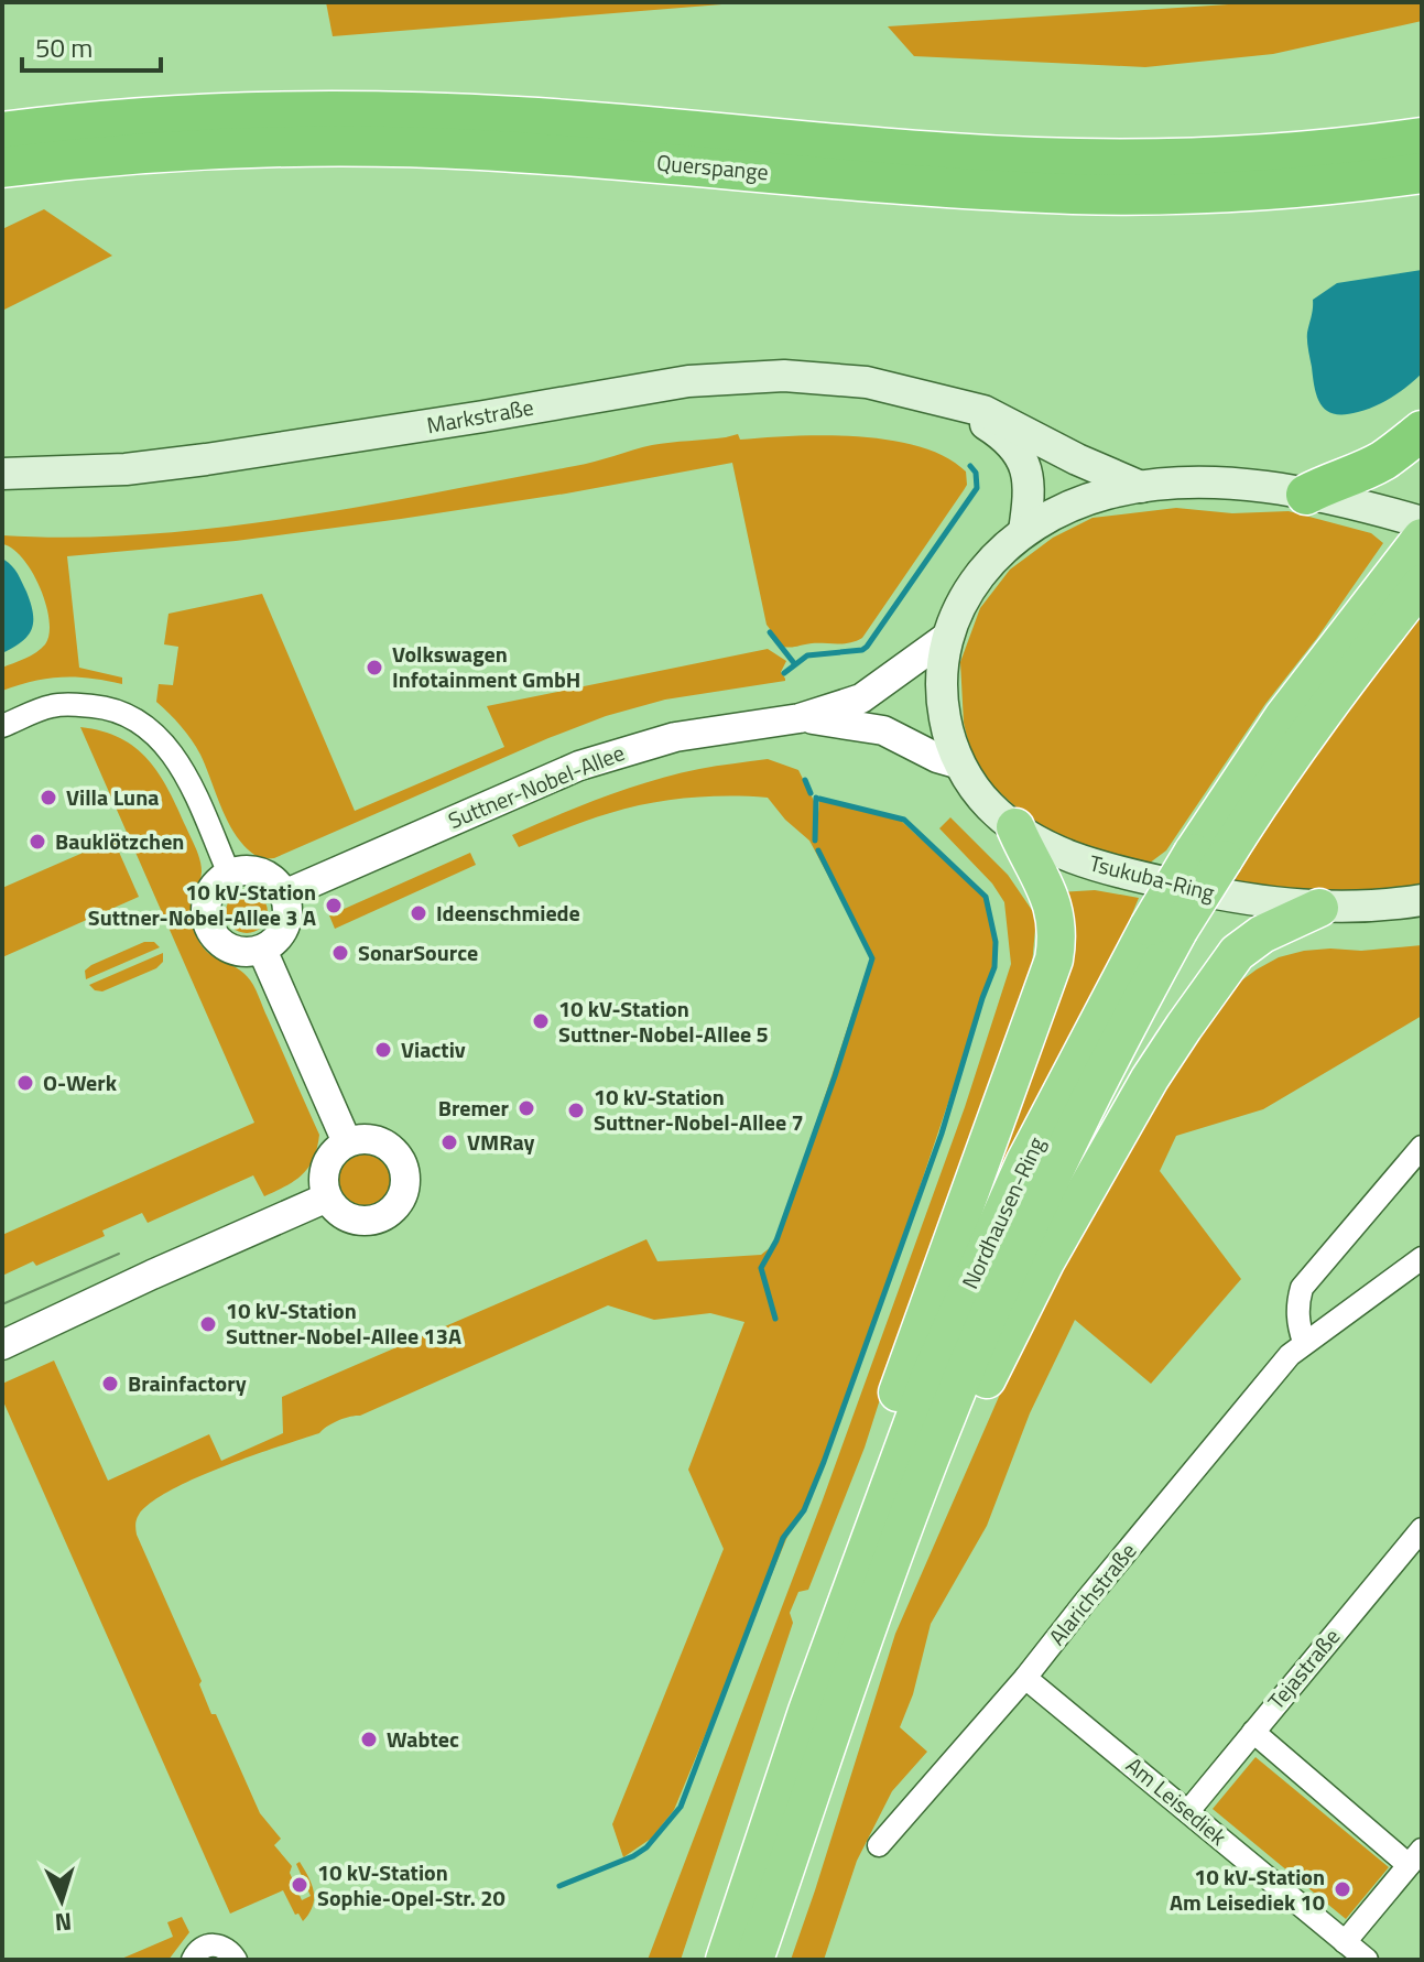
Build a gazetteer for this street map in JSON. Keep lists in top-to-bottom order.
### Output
{
  "streets": {
    "highway": ["Querspange", "Nordhausen-Ring"],
    "main road": ["Markstraße", "Tsukuba-Ring"],
    "street": [
      "Suttner-Nobel-Allee",
      "Alarichstraße",
      "Tejastraße",
      "Am Leisediek"
    ]
  },
  "crossings": [
    ["Markstraße", "Tsukuba-Ring"],
    ["Suttner-Nobel-Allee", "Tsukuba-Ring"],
    ["Alarichstraße", "Am Leisediek"],
    ["Tejastraße", "Am Leisediek"]
  ],
  "places": [
    "Volkswagen Infotainment GmbH",
    "Villa Luna",
    "Bauklötzchen",
    "10 kV-Station Suttner-Nobel-Allee 3 A",
    "Ideenschmiede",
    "SonarSource",
    "10 kV-Station Suttner-Nobel-Allee 5",
    "Viactiv",
    "O-Werk",
    "Bremer",
    "10 kV-Station Suttner-Nobel-Allee 7",
    "VMRay",
    "10 kV-Station Suttner-Nobel-Allee 13A",
    "Brainfactory",
    "Wabtec",
    "10 kV-Station Sophie-Opel-Str. 20",
    "10 kV-Station Am Leisediek 10"
  ],
  "scale_bar": "50 m",
  "north": "bottom"
}
